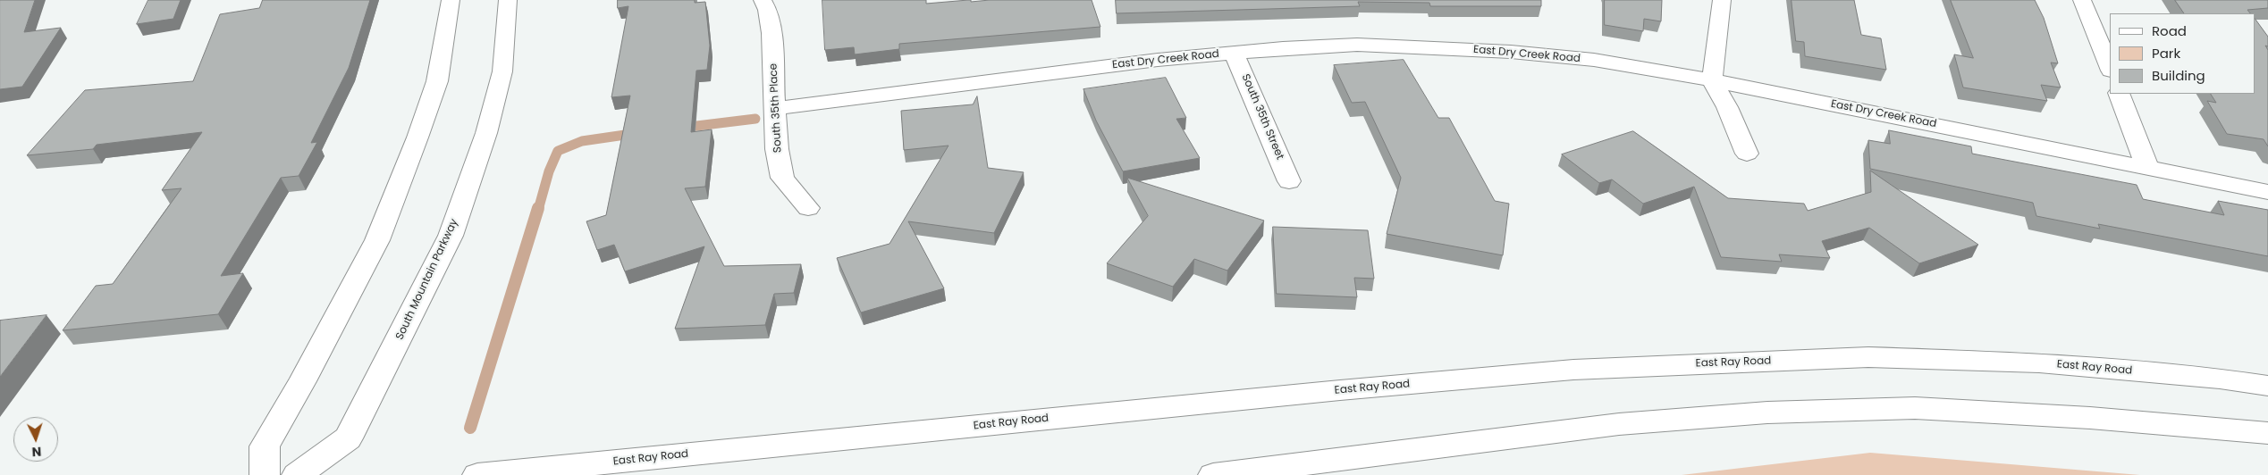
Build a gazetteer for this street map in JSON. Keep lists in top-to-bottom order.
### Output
{
  "streets": {
    "street": [
      "East Dry Creek Road",
      "South 35th Place",
      "South 35th Street",
      "South Mountain Parkway",
      "East Ray Road"
    ]
  },
  "crossings": [
    ["East Dry Creek Road", "South 35th Place"],
    ["East Dry Creek Road", "South 35th Street"]
  ],
  "legend": ["Road", "Park", "Building"],
  "north": "bottom"
}
